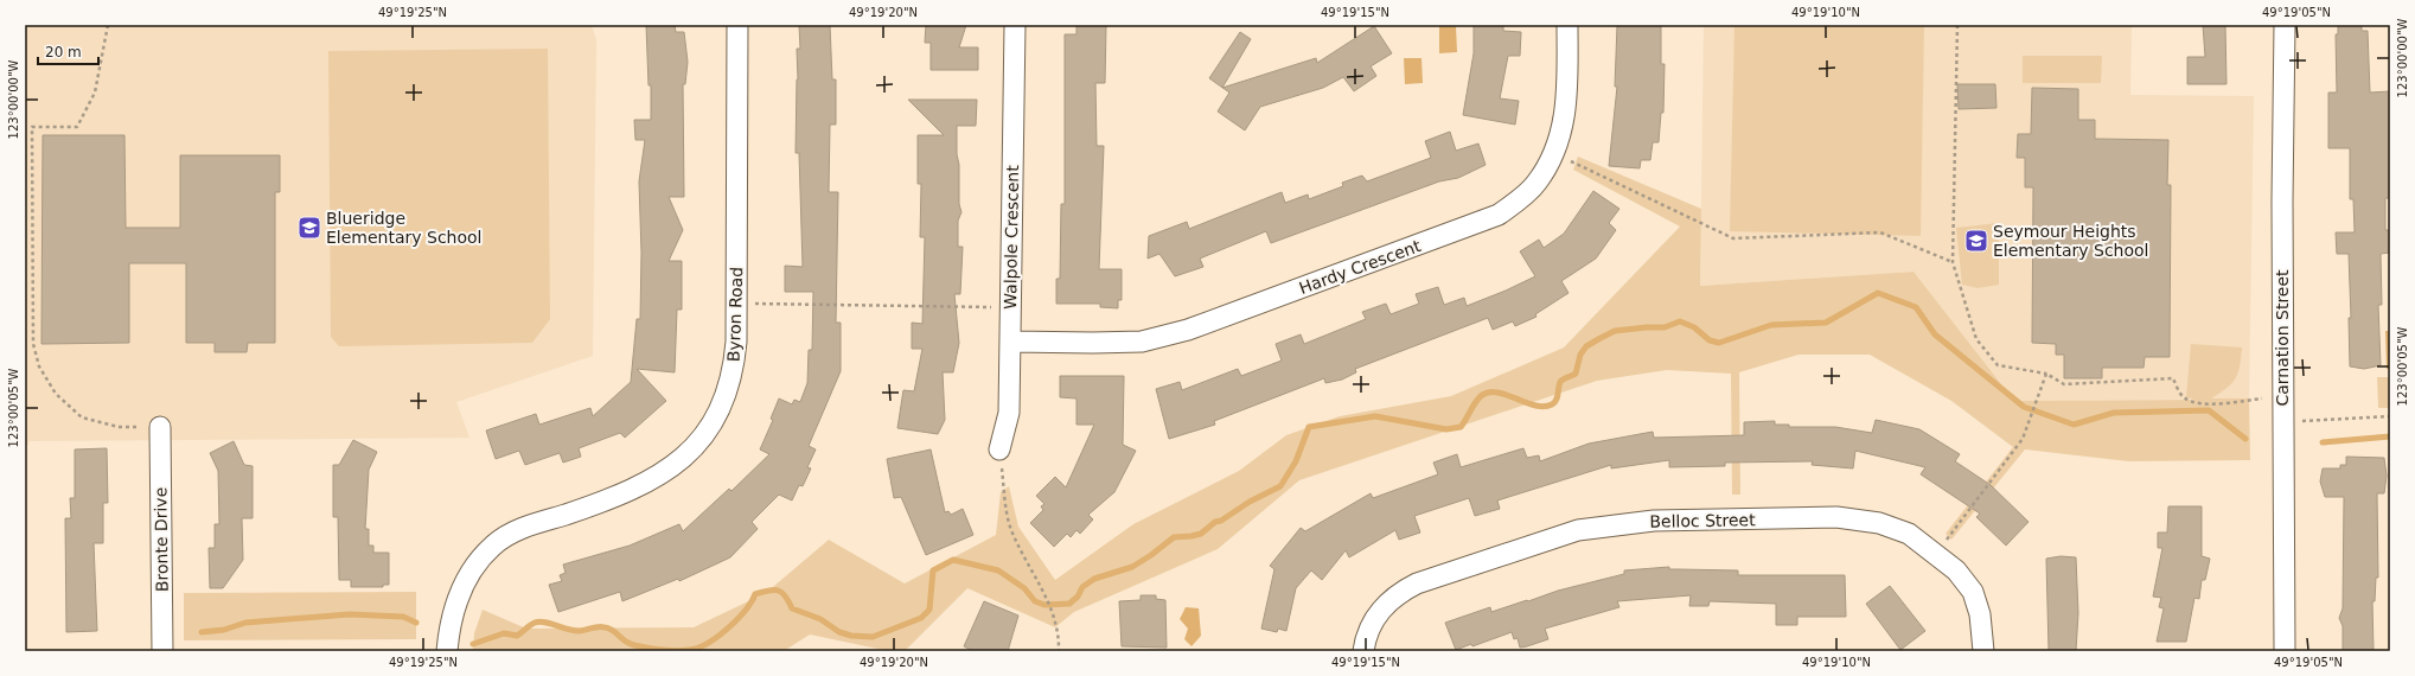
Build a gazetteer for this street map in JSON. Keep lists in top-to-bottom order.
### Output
{
  "streets": {
    "street": [
      "Walpole Crescent",
      "Hardy Crescent",
      "Byron Road",
      "Carnation Street",
      "Belloc Street",
      "Bronte Drive"
    ]
  },
  "crossings": [
    ["Walpole Crescent", "Hardy Crescent"]
  ],
  "places": {
    "school or university": ["Blueridge Elementary School", "Seymour Heights Elementary School"]
  },
  "scale_bar": "20 m",
  "coordinates": [
    "49°19'25\"N",
    "49°19'20\"N",
    "49°19'15\"N",
    "49°19'10\"N",
    "49°19'05\"N",
    "123°00'00\"W",
    "123°00'05\"W"
  ]
}
